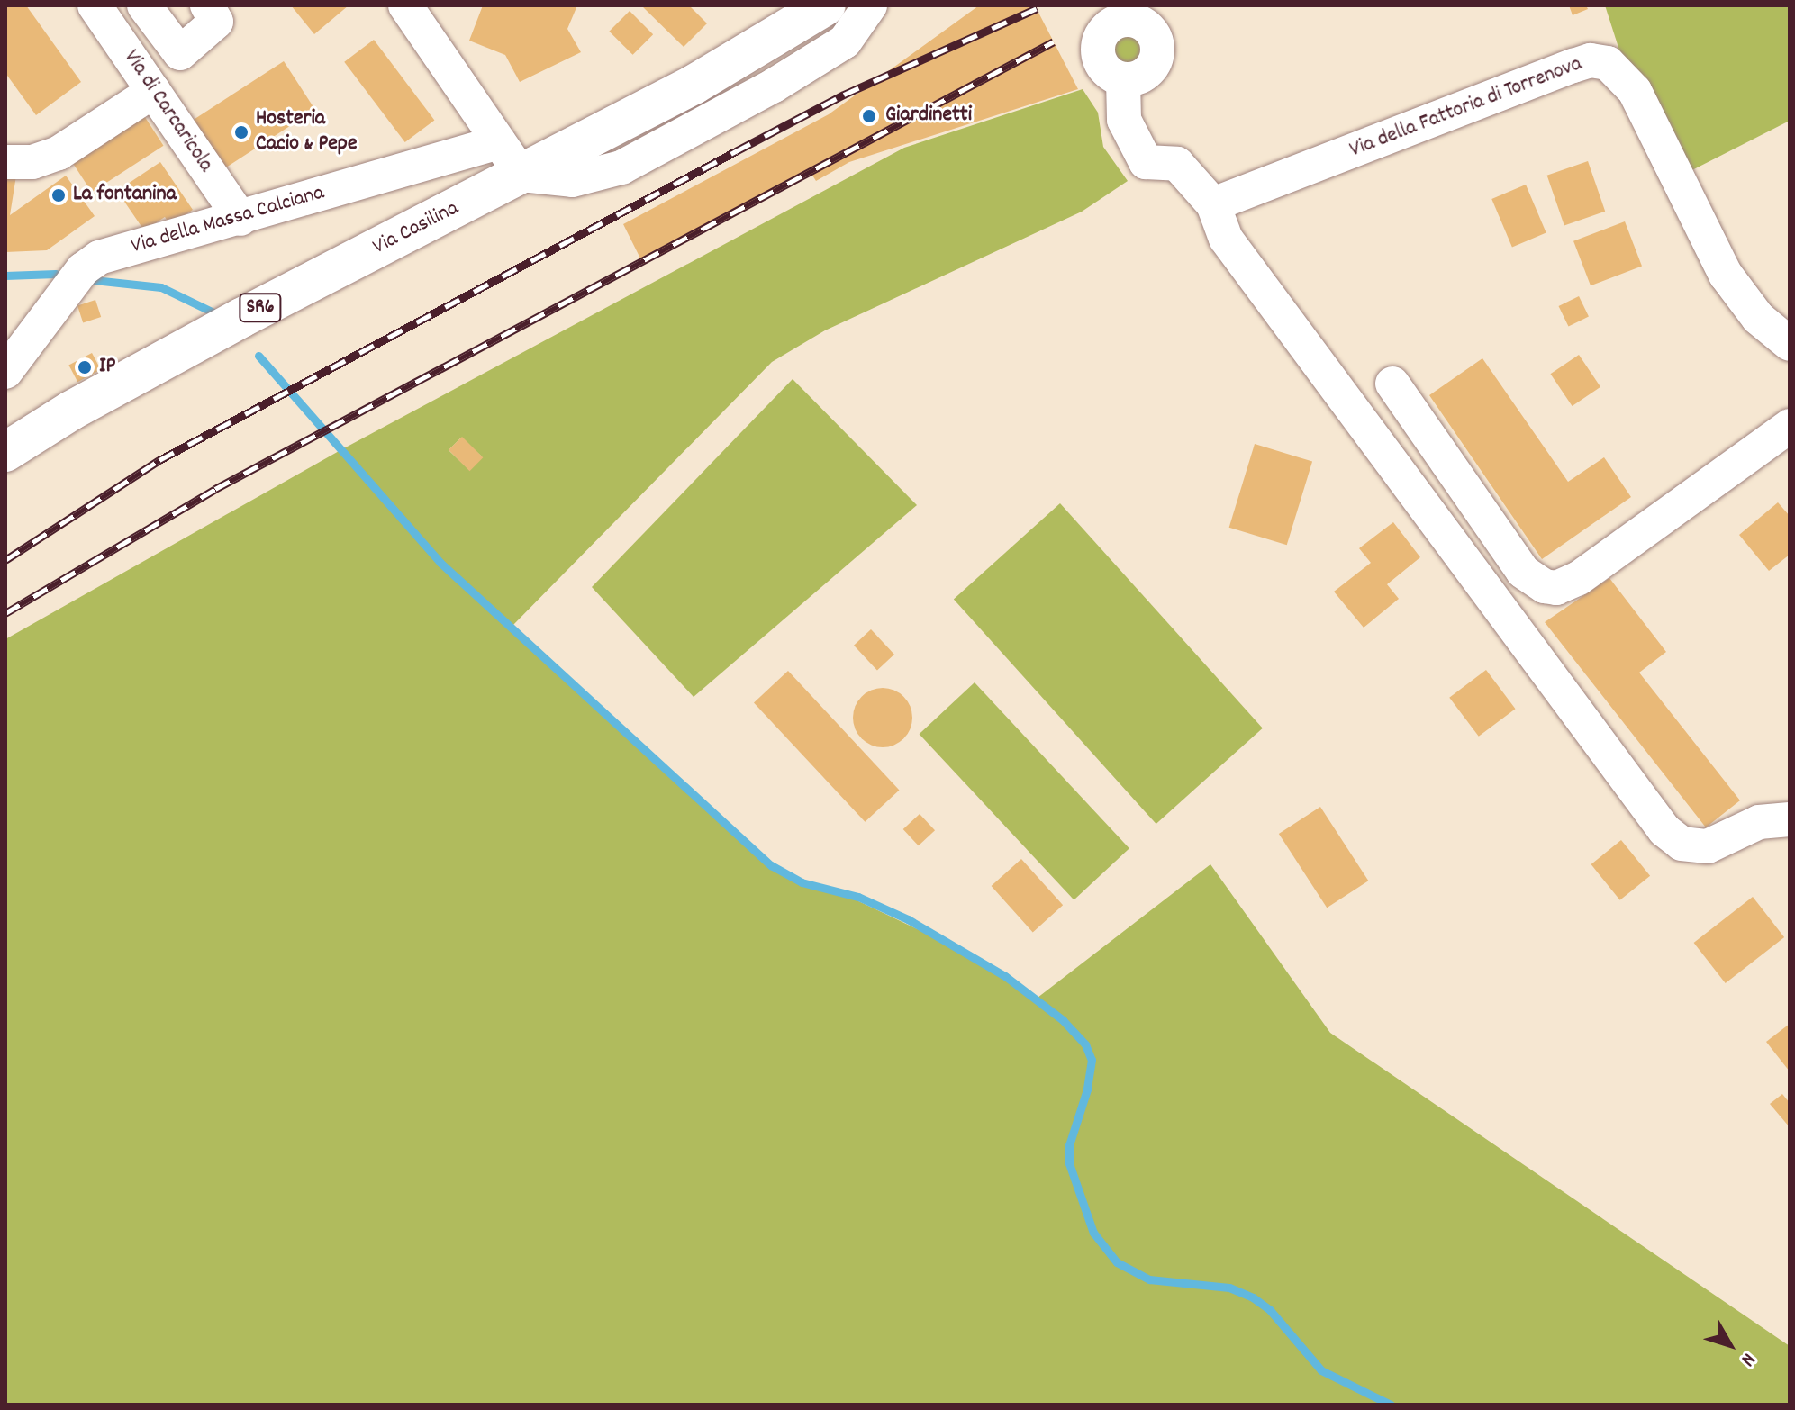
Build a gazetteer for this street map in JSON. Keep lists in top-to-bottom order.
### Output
{
  "streets": {
    "main road": ["Via Casilina", "SR6"],
    "street": ["Via della Fattoria di Torrenova", "Via di Carcaricola", "Via della Massa Calciana"]
  },
  "crossings": [
    ["Via di Carcaricola", "Via della Massa Calciana"]
  ],
  "places": [
    "Giardinetti",
    "Hosteria Cacio & Pepe",
    "La fontanina",
    "IP"
  ],
  "north": "bottom right"
}
